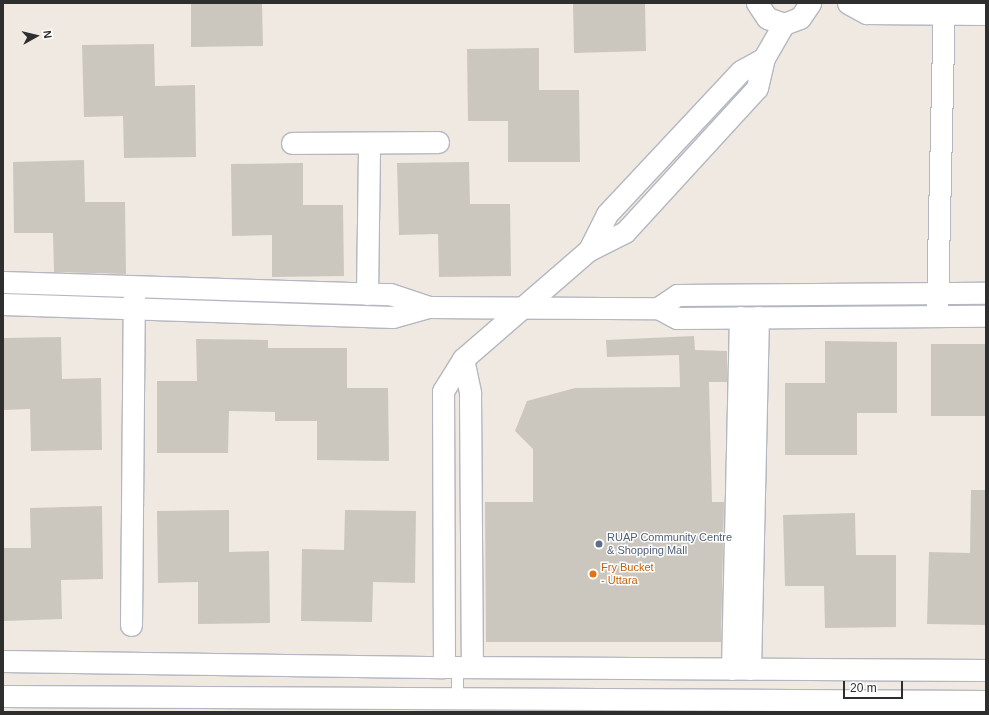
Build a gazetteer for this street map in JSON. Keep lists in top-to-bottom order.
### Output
{
  "places": ["RUAP Community Centre & Shopping Mall", "Fry Bucket - Uttara"],
  "scale_bar": "20 m",
  "north": "right"
}
